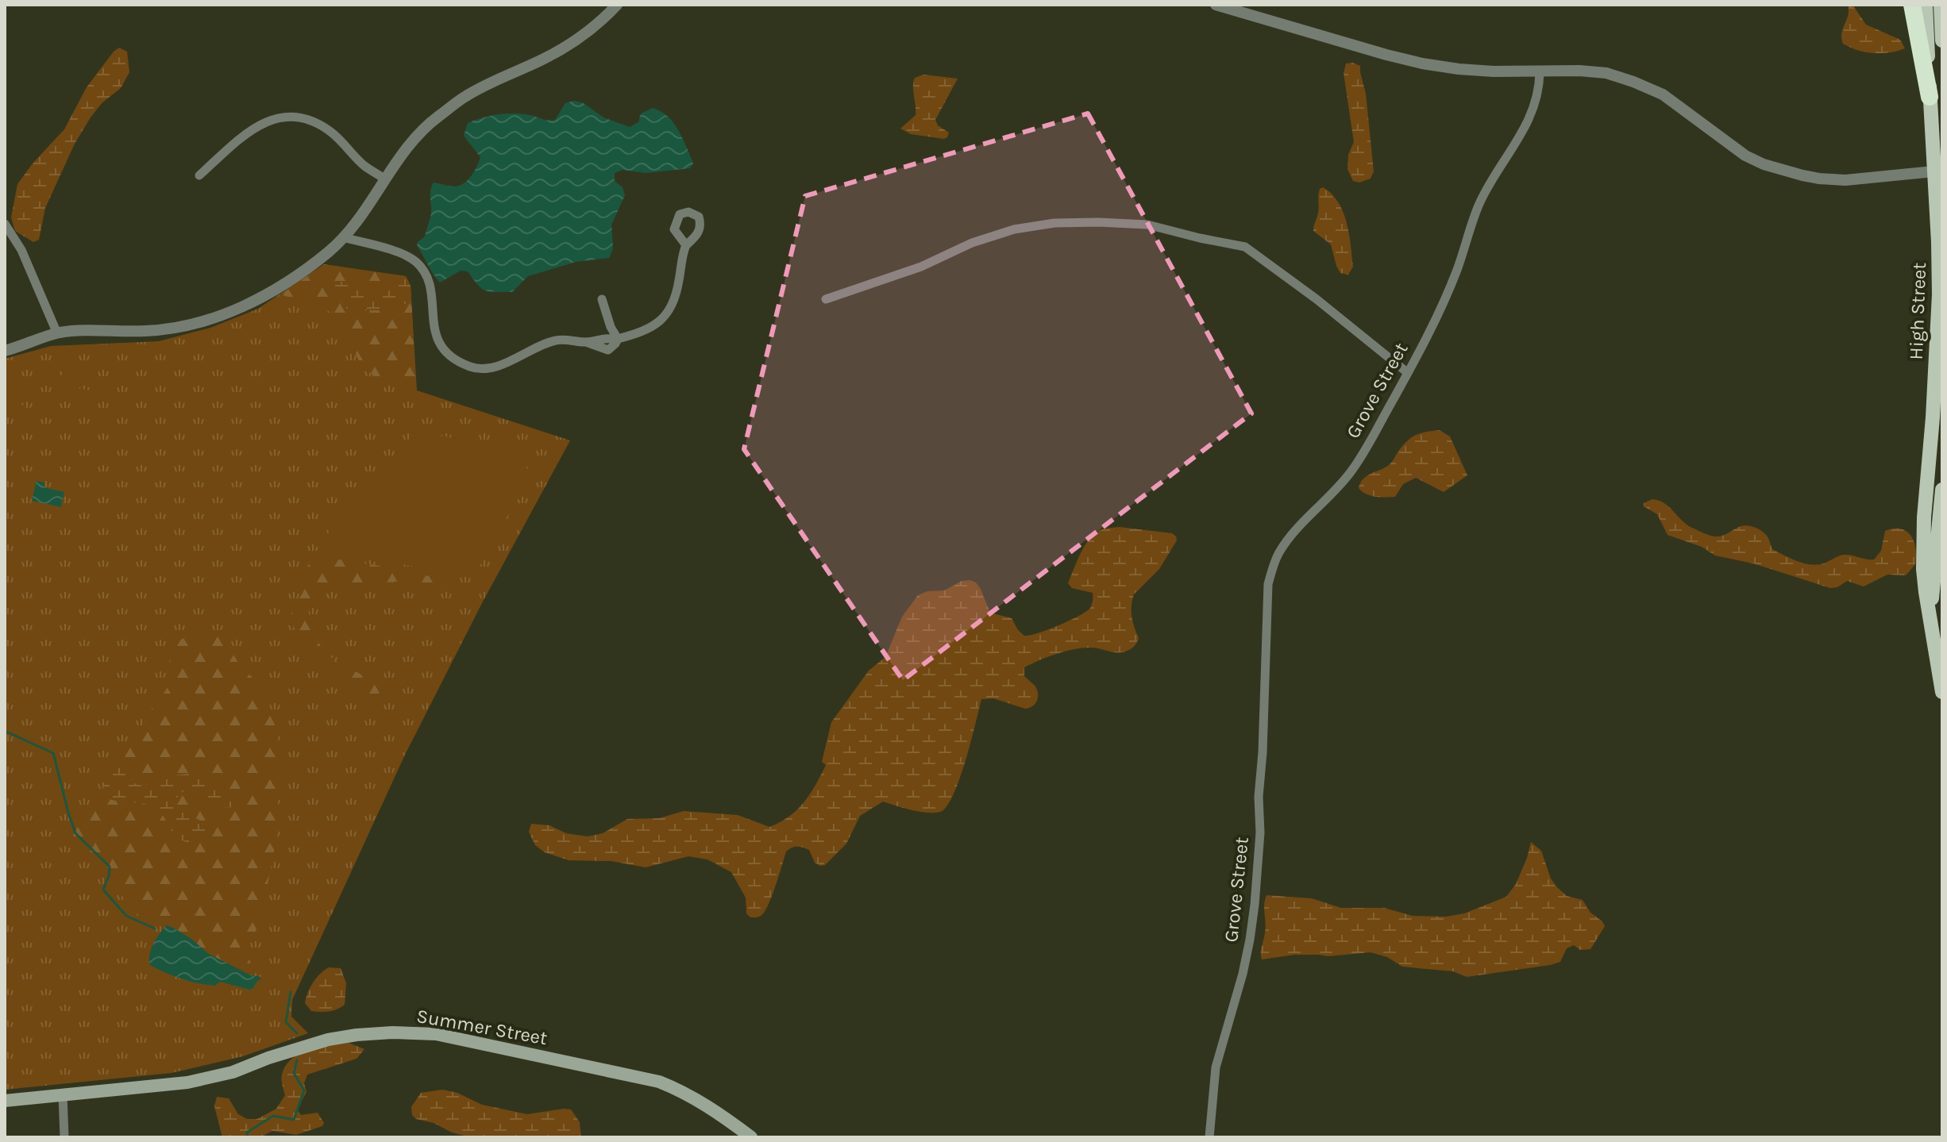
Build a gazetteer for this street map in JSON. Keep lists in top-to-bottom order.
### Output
{
  "streets": {
    "main road": ["High Street", "Summer Street"],
    "street": ["Grove Street"]
  }
}
